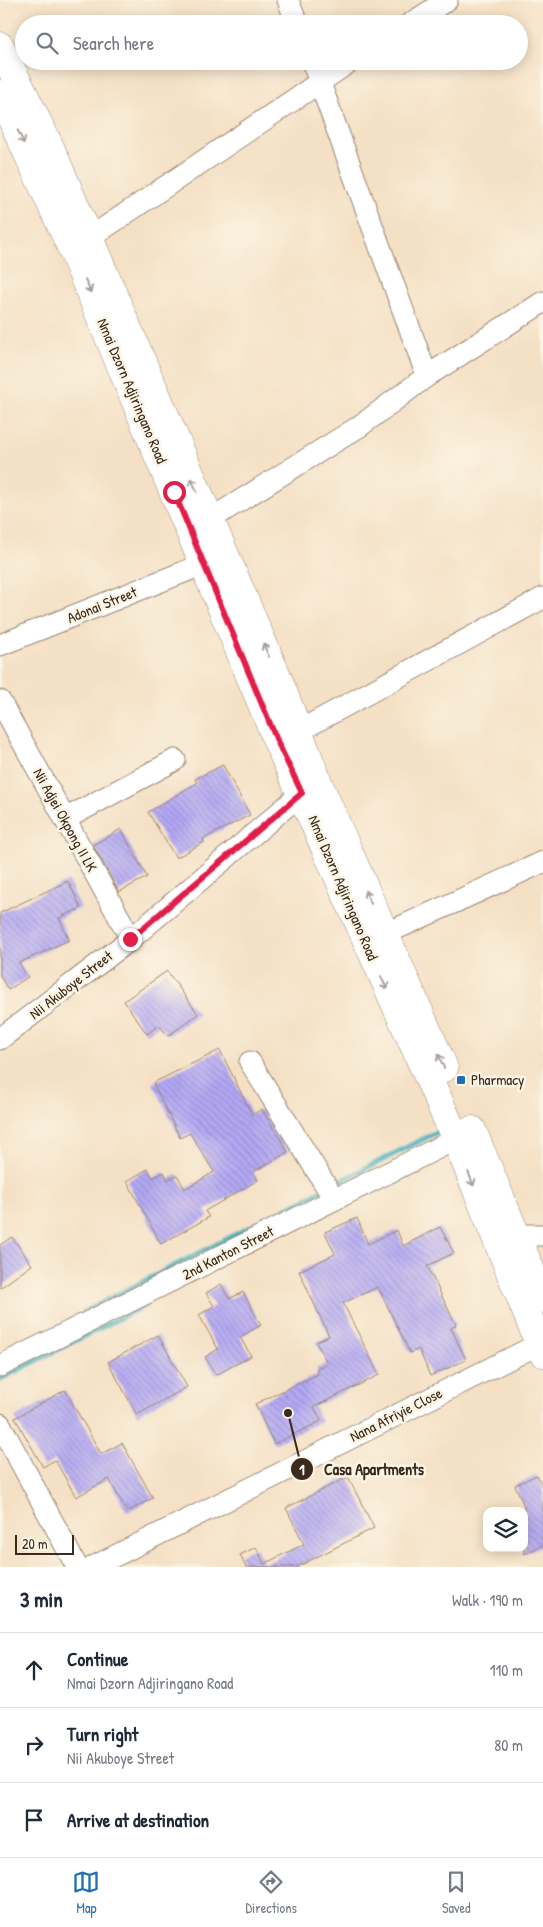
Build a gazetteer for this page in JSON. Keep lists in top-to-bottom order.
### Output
{
  "streets": {
    "main road": ["Nmai Dzorn Adjiringano Road"],
    "street": [
      "Adonai Street",
      "Nii Adjei Okpong II LK",
      "Nii Akuboye Street",
      "2nd Kanton Street",
      "Nana Afriyie Close"
    ]
  },
  "crossings": [
    ["Nmai Dzorn Adjiringano Road", "Adonai Street"],
    ["Nmai Dzorn Adjiringano Road", "Nii Akuboye Street"],
    ["Nmai Dzorn Adjiringano Road", "2nd Kanton Street"],
    ["Nmai Dzorn Adjiringano Road", "Nana Afriyie Close"],
    ["Nii Adjei Okpong II LK", "Nii Akuboye Street"]
  ],
  "places": {
    "transit": ["Pharmacy"],
    "other": ["Casa Apartments"]
  },
  "scale_bar": "20 m",
  "page": {
    "search": "Search here",
    "scale": "20 m",
    "heading": ["3 min", "Walk · 190 m"],
    "list": [
      ["Continue", "Nmai Dzorn Adjiringano Road", "110 m"],
      ["Turn right", "Nii Akuboye Street", "80 m"],
      "Arrive at destination"
    ],
    "nav": ["Map", "Directions", "Saved"]
  }
}
